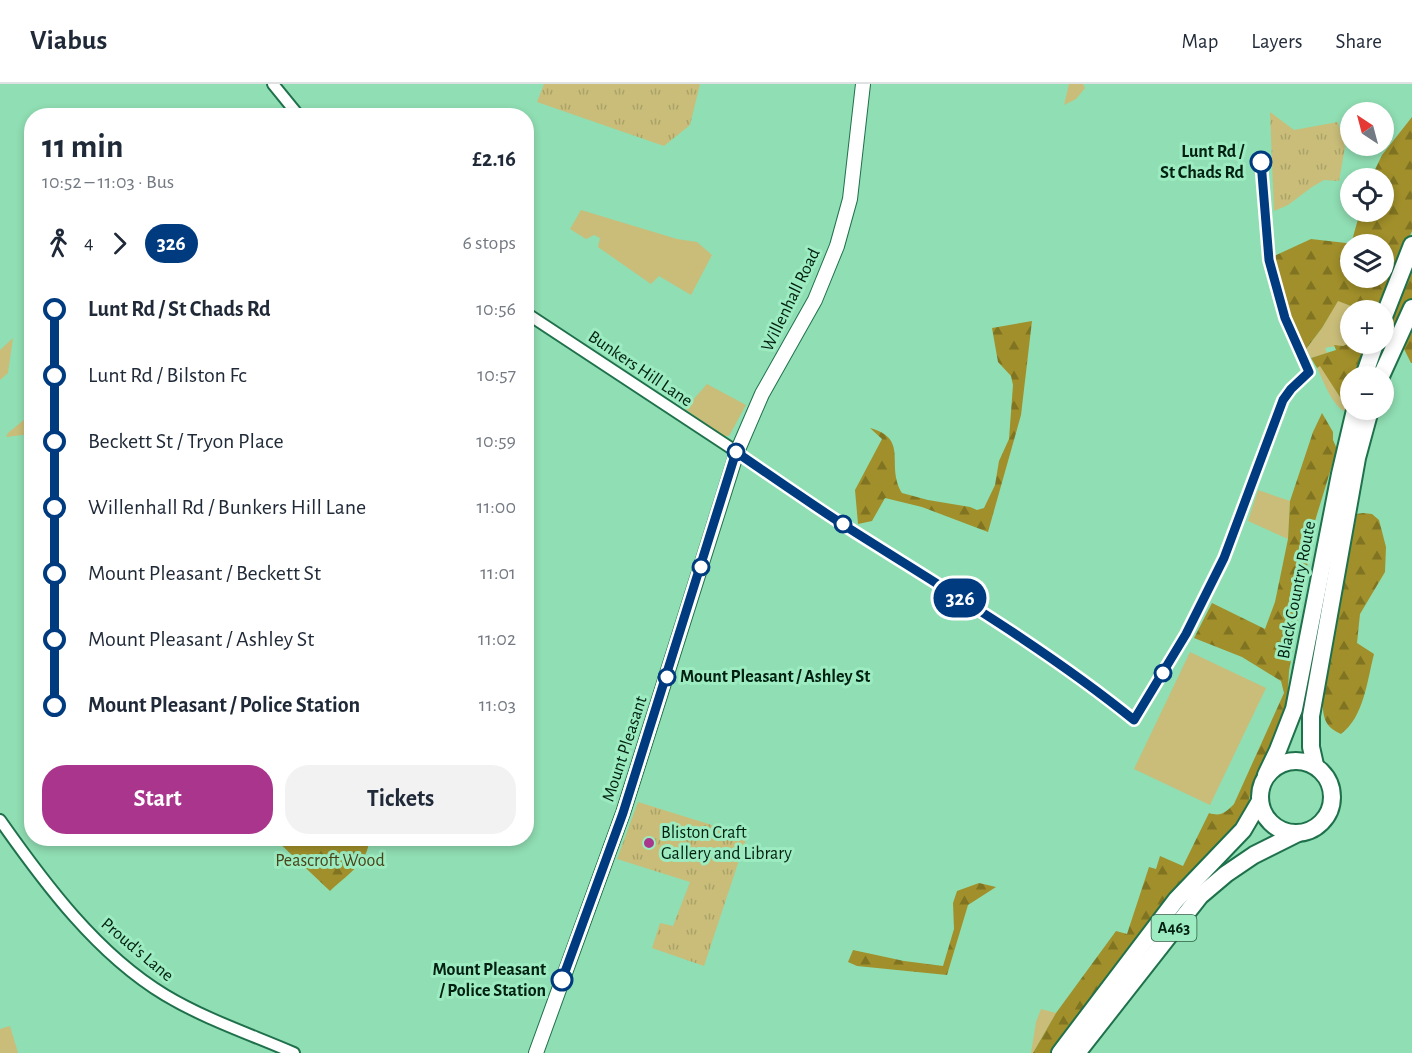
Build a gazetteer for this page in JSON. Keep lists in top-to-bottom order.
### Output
{
  "streets": {
    "highway": ["Black Country Route", "A463"],
    "main road": ["Willenhall Road", "Mount Pleasant"],
    "street": ["Bunkers Hill Lane", "Proud's Lane"]
  },
  "crossings": [
    ["Willenhall Road", "Bunkers Hill Lane"],
    ["Willenhall Road", "Mount Pleasant"],
    ["Bunkers Hill Lane", "Mount Pleasant"],
    ["Black Country Route", "A463"]
  ],
  "parks": ["Peascroft Wood"],
  "places": [
    "Lunt Rd / St Chads Rd",
    "Mount Pleasant / Ashley St",
    "Bliston Craft Gallery and Library",
    "Mount Pleasant / Police Station"
  ],
  "lines": ["bus line 326"],
  "north": "top left",
  "page": {
    "header": "Viabus",
    "nav": ["Map", "Layers", "Share"],
    "on_map": "326",
    "map_buttons": ["+", "−"],
    "heading": ["11 min", "10:52 – 11:03 · Bus", "£2.16"],
    "legs": ["4", "326", "6 stops"],
    "list": [
      {
        "name": "Lunt Rd / St Chads Rd",
        "value": "10:56"
      },
      {
        "name": "Lunt Rd / Bilston Fc",
        "value": "10:57"
      },
      {
        "name": "Beckett St / Tryon Place",
        "value": "10:59"
      },
      {
        "name": "Willenhall Rd / Bunkers Hill Lane",
        "value": "11:00"
      },
      {
        "name": "Mount Pleasant / Beckett St",
        "value": "11:01"
      },
      {
        "name": "Mount Pleasant / Ashley St",
        "value": "11:02"
      },
      {
        "name": "Mount Pleasant / Police Station",
        "value": "11:03"
      }
    ],
    "buttons": ["Start", "Tickets"]
  }
}
